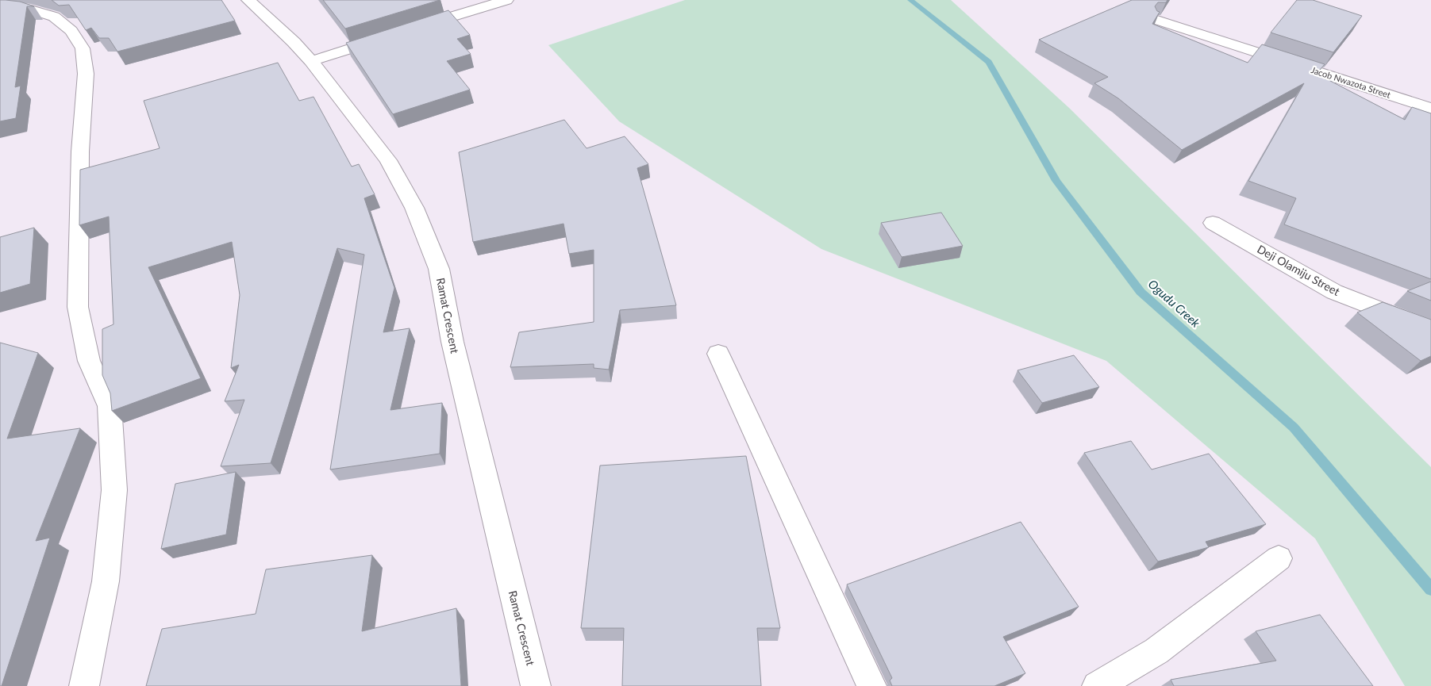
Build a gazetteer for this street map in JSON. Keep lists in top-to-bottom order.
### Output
{
  "streets": {
    "street": ["Jacob Nwazota Street", "Deji Olamiju Street", "Ramat Crescent"]
  },
  "water": ["Ogudu Creek"]
}
